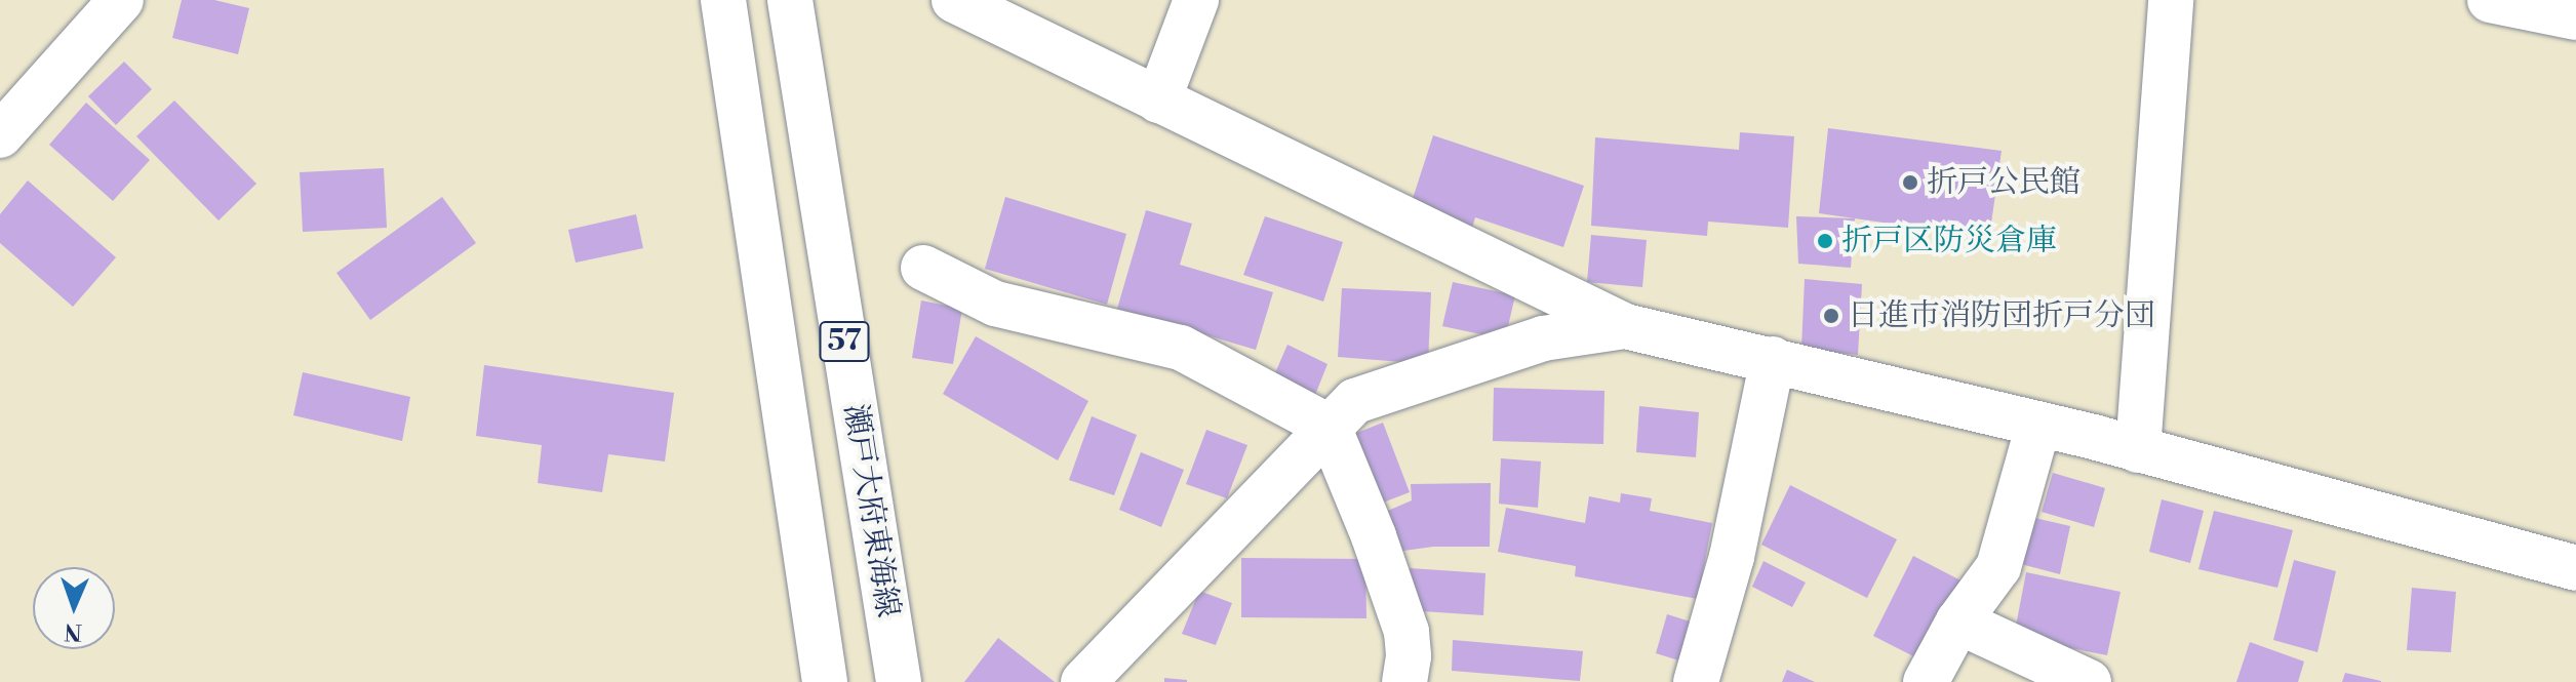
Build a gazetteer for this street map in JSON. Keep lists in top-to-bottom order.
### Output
{
  "streets": {
    "street": ["57", "瀬戸大府東海線"]
  },
  "places": ["折戸公民館", "折戸区防災倉庫", "日進市消防団折戸分団"],
  "north": "bottom"
}
